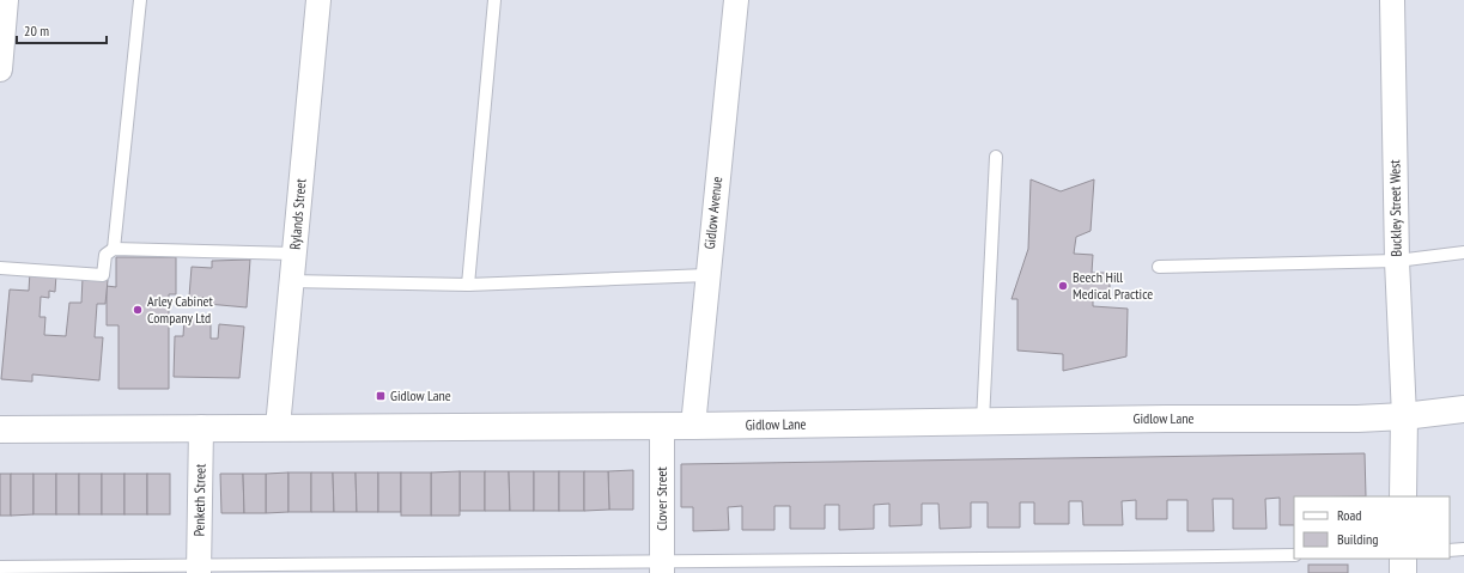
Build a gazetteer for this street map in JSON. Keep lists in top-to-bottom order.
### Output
{
  "streets": {
    "street": [
      "Buckley Street West",
      "Gidlow Avenue",
      "Rylands Street",
      "Gidlow Lane",
      "Clover Street",
      "Penketh Street"
    ]
  },
  "crossings": [
    ["Buckley Street West", "Gidlow Lane"],
    ["Gidlow Avenue", "Gidlow Lane"],
    ["Rylands Street", "Gidlow Lane"],
    ["Gidlow Lane", "Clover Street"],
    ["Gidlow Lane", "Penketh Street"]
  ],
  "places": {
    "other": ["Beech Hill Medical Practice", "Arley Cabinet Company Ltd"],
    "transit": ["Gidlow Lane"]
  },
  "legend": ["Road", "Building"],
  "scale_bar": "20 m"
}
